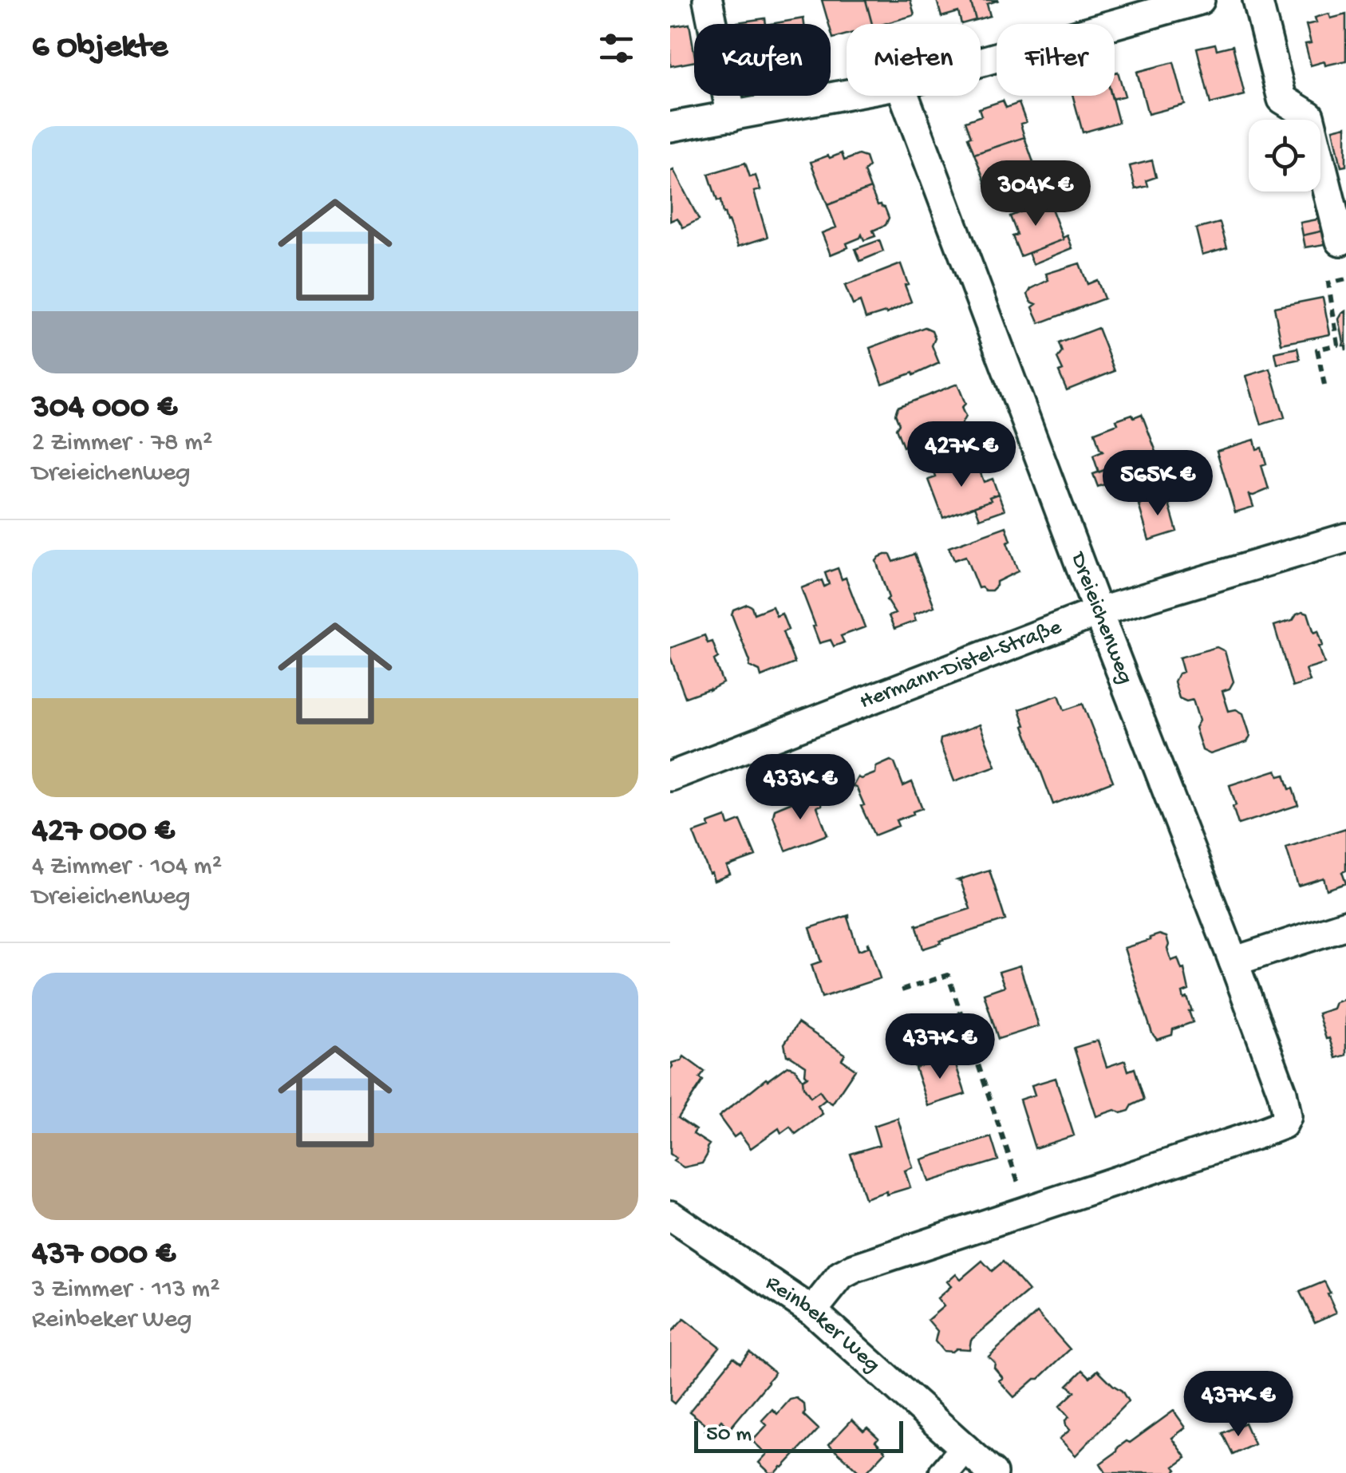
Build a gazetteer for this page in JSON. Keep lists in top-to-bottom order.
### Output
{
  "streets": {
    "street": ["Dreieichenweg", "Hermann-Distel-Straße", "Reinbeker Weg"]
  },
  "crossings": [
    ["Dreieichenweg", "Hermann-Distel-Straße"]
  ],
  "scale_bar": "50 m",
  "page": {
    "heading": "6 Objekte",
    "chip": ["Kaufen", "Mieten", "Filter"],
    "list": [
      {
        "name": "304 000 €",
        "note": "2 Zimmer · 78 m² · Dreieichenweg"
      },
      {
        "name": "427 000 €",
        "note": "4 Zimmer · 104 m² · Dreieichenweg"
      },
      {
        "name": "437 000 €",
        "note": "3 Zimmer · 113 m² · Reinbeker Weg"
      }
    ],
    "price": [
      "304K €",
      "427K €",
      "565K €",
      "433K €",
      "437K €",
      "437K €"
    ],
    "scale": "50 m"
  }
}
